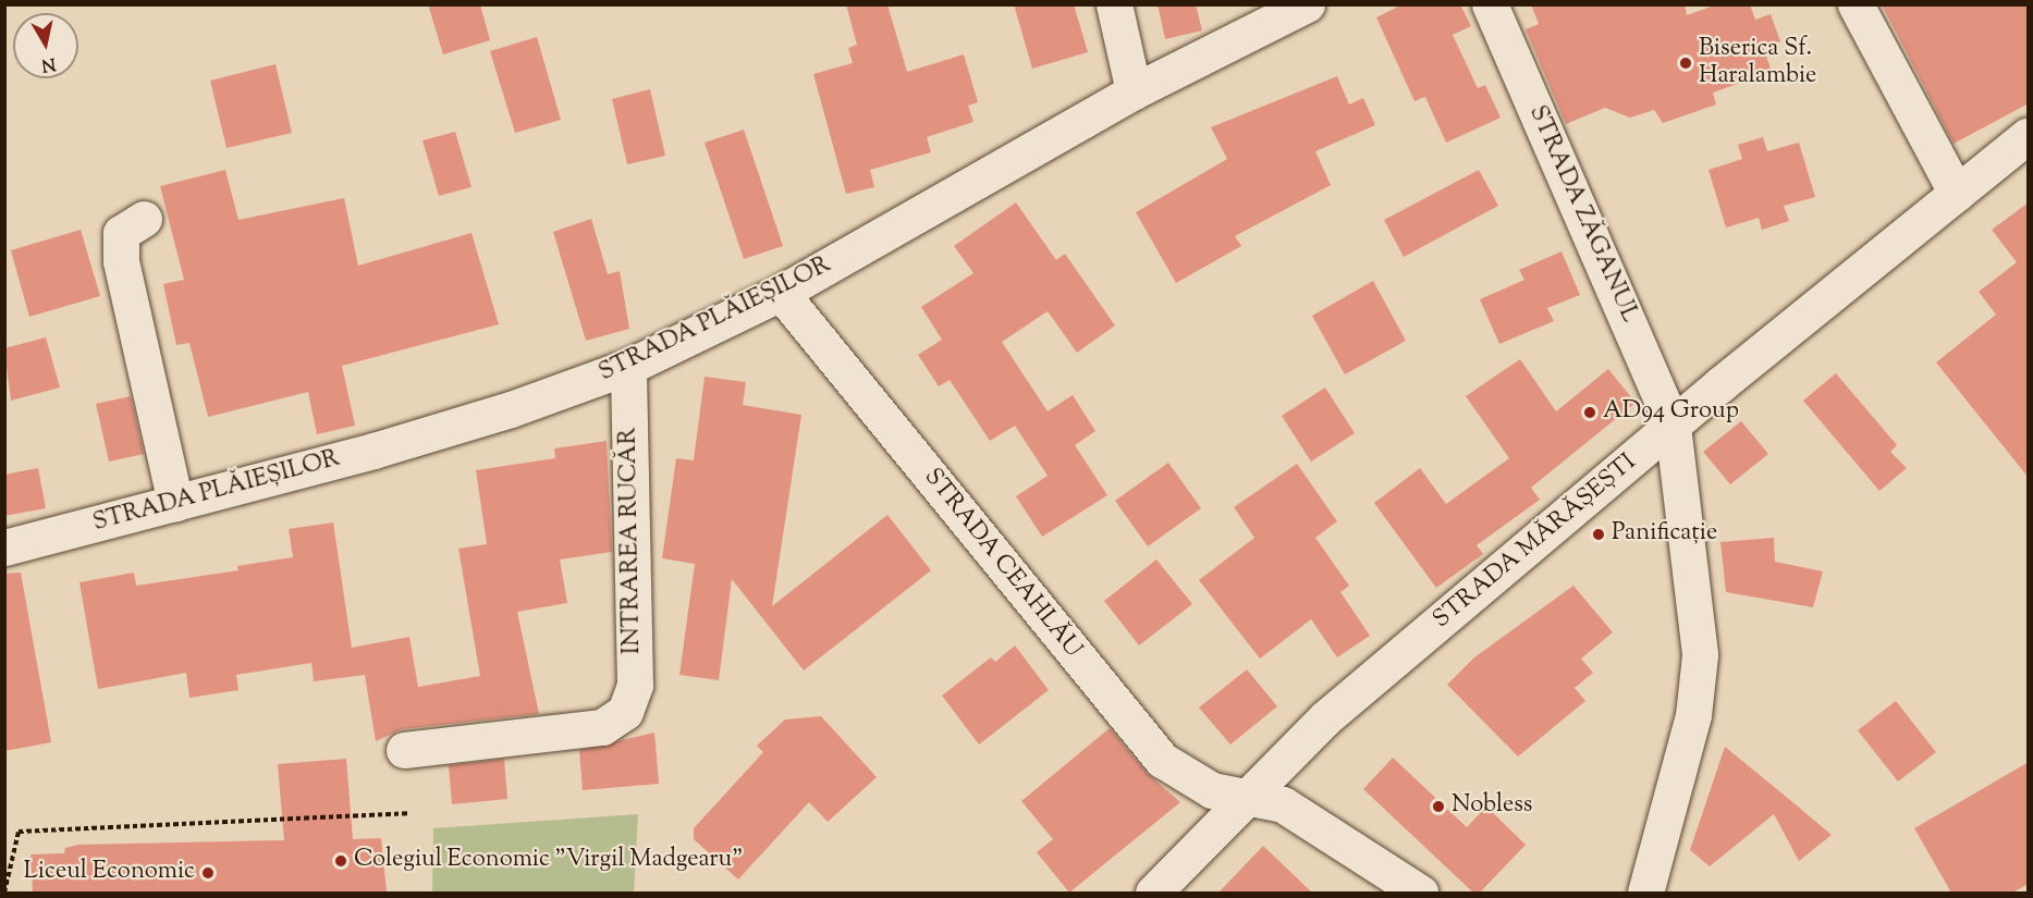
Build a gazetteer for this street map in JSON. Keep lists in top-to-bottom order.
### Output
{
  "streets": {
    "street": [
      "STRADA ZĂGANUL",
      "STRADA PLĂIEȘILOR",
      "INTRAREA RUCĂR",
      "STRADA MĂRĂȘEȘTI",
      "STRADA CEAHLĂU"
    ]
  },
  "crossings": [
    ["STRADA ZĂGANUL", "STRADA MĂRĂȘEȘTI"],
    ["STRADA PLĂIEȘILOR", "INTRAREA RUCĂR"],
    ["STRADA PLĂIEȘILOR", "STRADA CEAHLĂU"],
    ["STRADA MĂRĂȘEȘTI", "STRADA CEAHLĂU"]
  ],
  "places": [
    "Biserica Sf. Haralambie",
    "AD94 Group",
    "Panificație",
    "Nobless",
    "Colegiul Economic \"Virgil Madgearu\"",
    "Liceul Economic"
  ],
  "north": "bottom"
}
